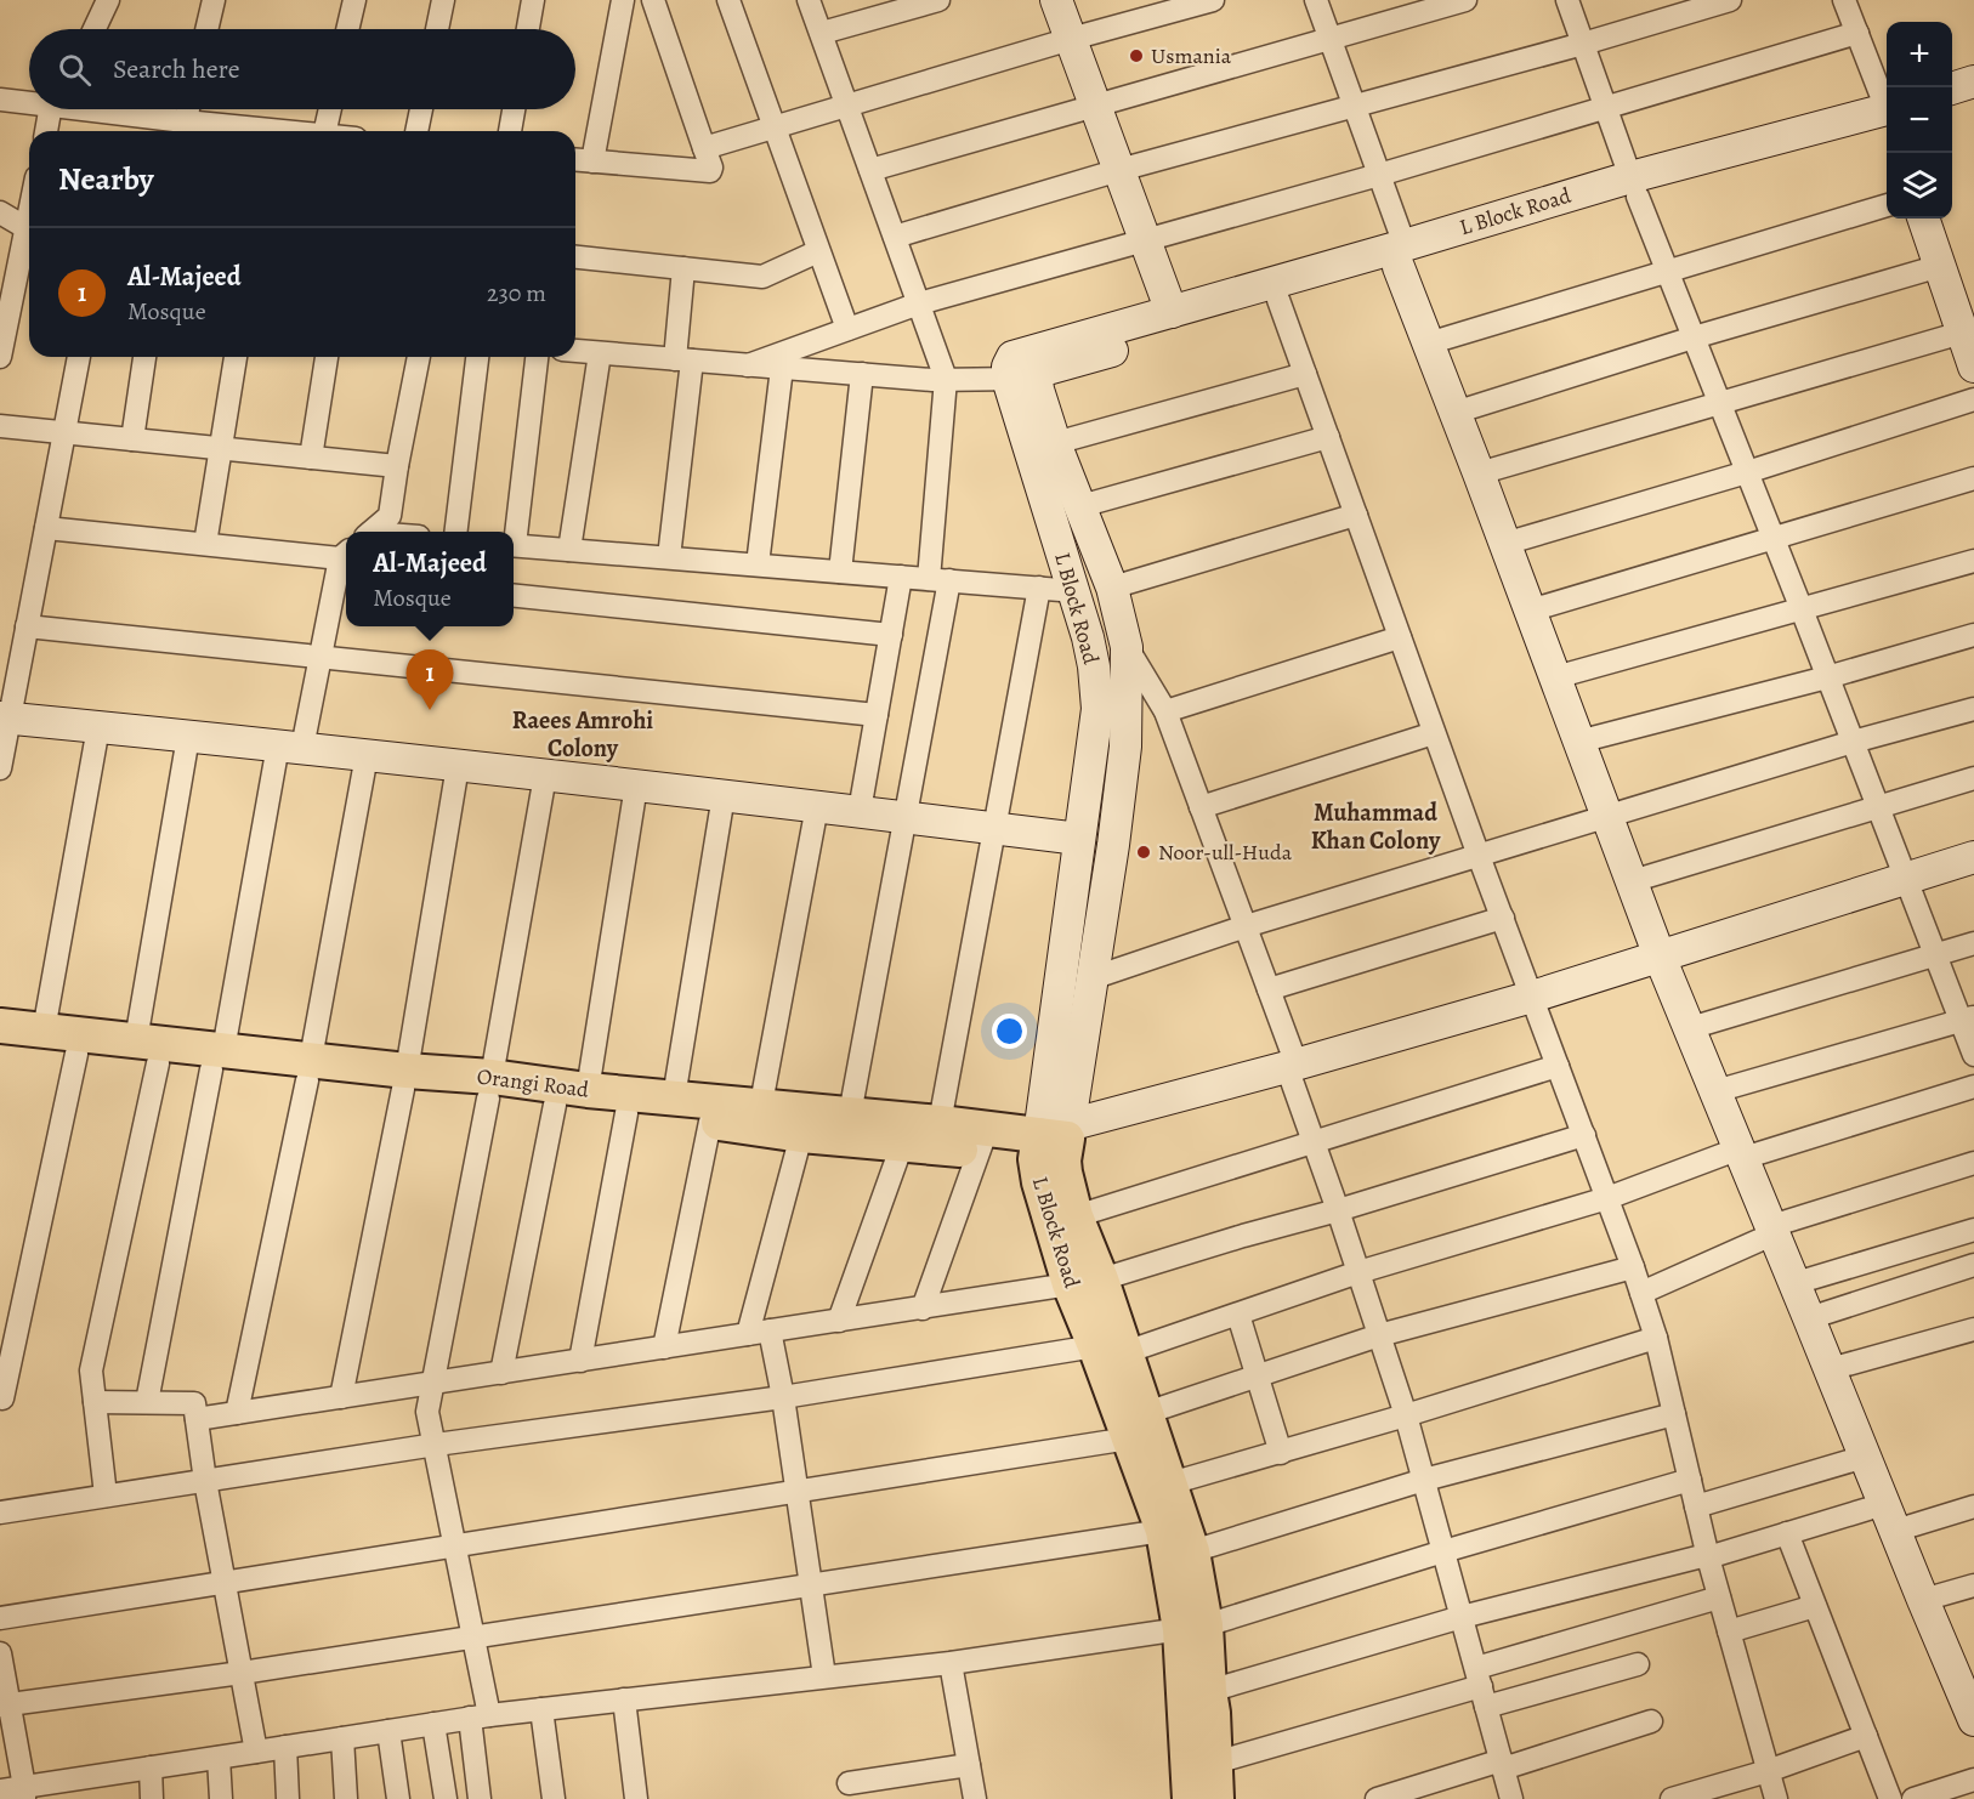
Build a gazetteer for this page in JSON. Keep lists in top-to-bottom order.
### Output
{
  "streets": {
    "main road": ["L Block Road", "Orangi Road"]
  },
  "crossings": [
    ["L Block Road", "Orangi Road"]
  ],
  "districts": ["Raees Amrohi Colony", "Muhammad Khan Colony"],
  "places": ["Usmania", "Noor-ull-Huda"],
  "page": {
    "map_buttons": ["+", "−"],
    "search": "Search here",
    "heading": "Nearby",
    "list": [
      {
        "mark": "1",
        "name": "Al-Majeed",
        "note": "Mosque",
        "value": "230 m"
      }
    ],
    "popup": ["Al-Majeed", "Mosque"],
    "pins": "1"
  }
}
